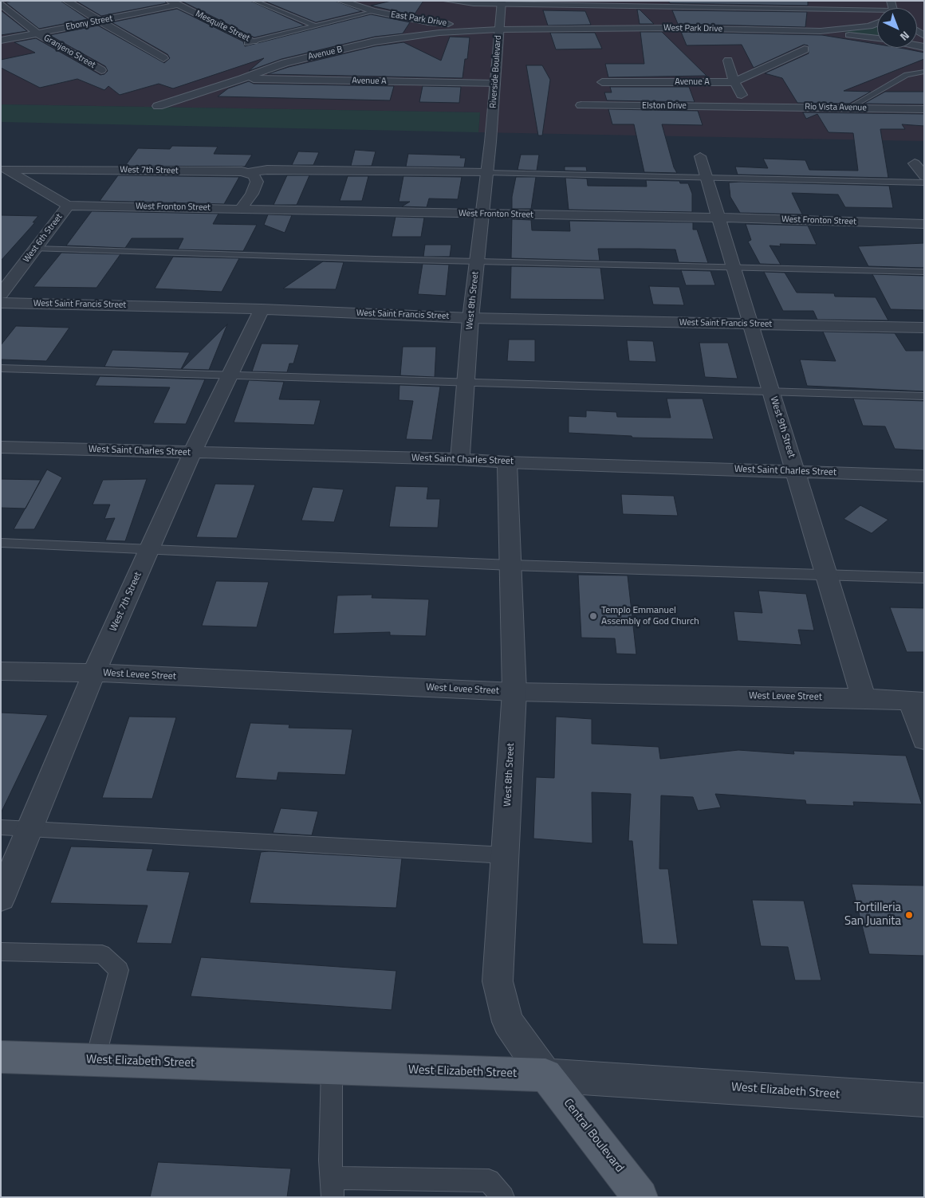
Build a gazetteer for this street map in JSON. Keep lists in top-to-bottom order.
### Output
{
  "streets": {
    "main road": ["West Elizabeth Street", "Central Boulevard"],
    "street": [
      "East Park Drive",
      "Ebony Street",
      "Mesquite Street",
      "West Park Drive",
      "Granjeno Street",
      "Avenue B",
      "Riverside Boulevard",
      "Avenue A",
      "Elston Drive",
      "Rio Vista Avenue",
      "West 7th Street",
      "West Fronton Street",
      "West 6th Street",
      "West 8th Street",
      "West Saint Francis Street",
      "West 9th Street",
      "West Saint Charles Street",
      "West Levee Street"
    ]
  },
  "crossings": [
    ["East Park Drive", "West Park Drive"],
    ["East Park Drive", "Avenue B"],
    ["East Park Drive", "Riverside Boulevard"],
    ["Ebony Street", "Mesquite Street"],
    ["Ebony Street", "Granjeno Street"],
    ["West Park Drive", "Avenue B"],
    ["West Park Drive", "Riverside Boulevard"],
    ["Avenue B", "Riverside Boulevard"],
    ["Avenue B", "Avenue A"],
    ["Riverside Boulevard", "Avenue A"],
    ["Riverside Boulevard", "West 8th Street"],
    ["Elston Drive", "Rio Vista Avenue"],
    ["West 7th Street", "West 6th Street"],
    ["West 7th Street", "West 8th Street"],
    ["West 7th Street", "West Saint Francis Street"],
    ["West 7th Street", "West Saint Charles Street"],
    ["West 7th Street", "West Levee Street"],
    ["West Fronton Street", "West 6th Street"],
    ["West Fronton Street", "West 8th Street"],
    ["West Fronton Street", "West 9th Street"],
    ["West 8th Street", "West Saint Francis Street"],
    ["West 8th Street", "West Saint Charles Street"],
    ["West 8th Street", "West Levee Street"],
    ["West 8th Street", "West Elizabeth Street"],
    ["West 8th Street", "Central Boulevard"],
    ["West Saint Francis Street", "West 9th Street"],
    ["West 9th Street", "West Saint Charles Street"],
    ["West 9th Street", "West Levee Street"],
    ["West Elizabeth Street", "Central Boulevard"]
  ],
  "places": ["Templo Emmanuel Assembly of God Church", "Tortilleria San Juanita"],
  "north": "bottom right"
}
